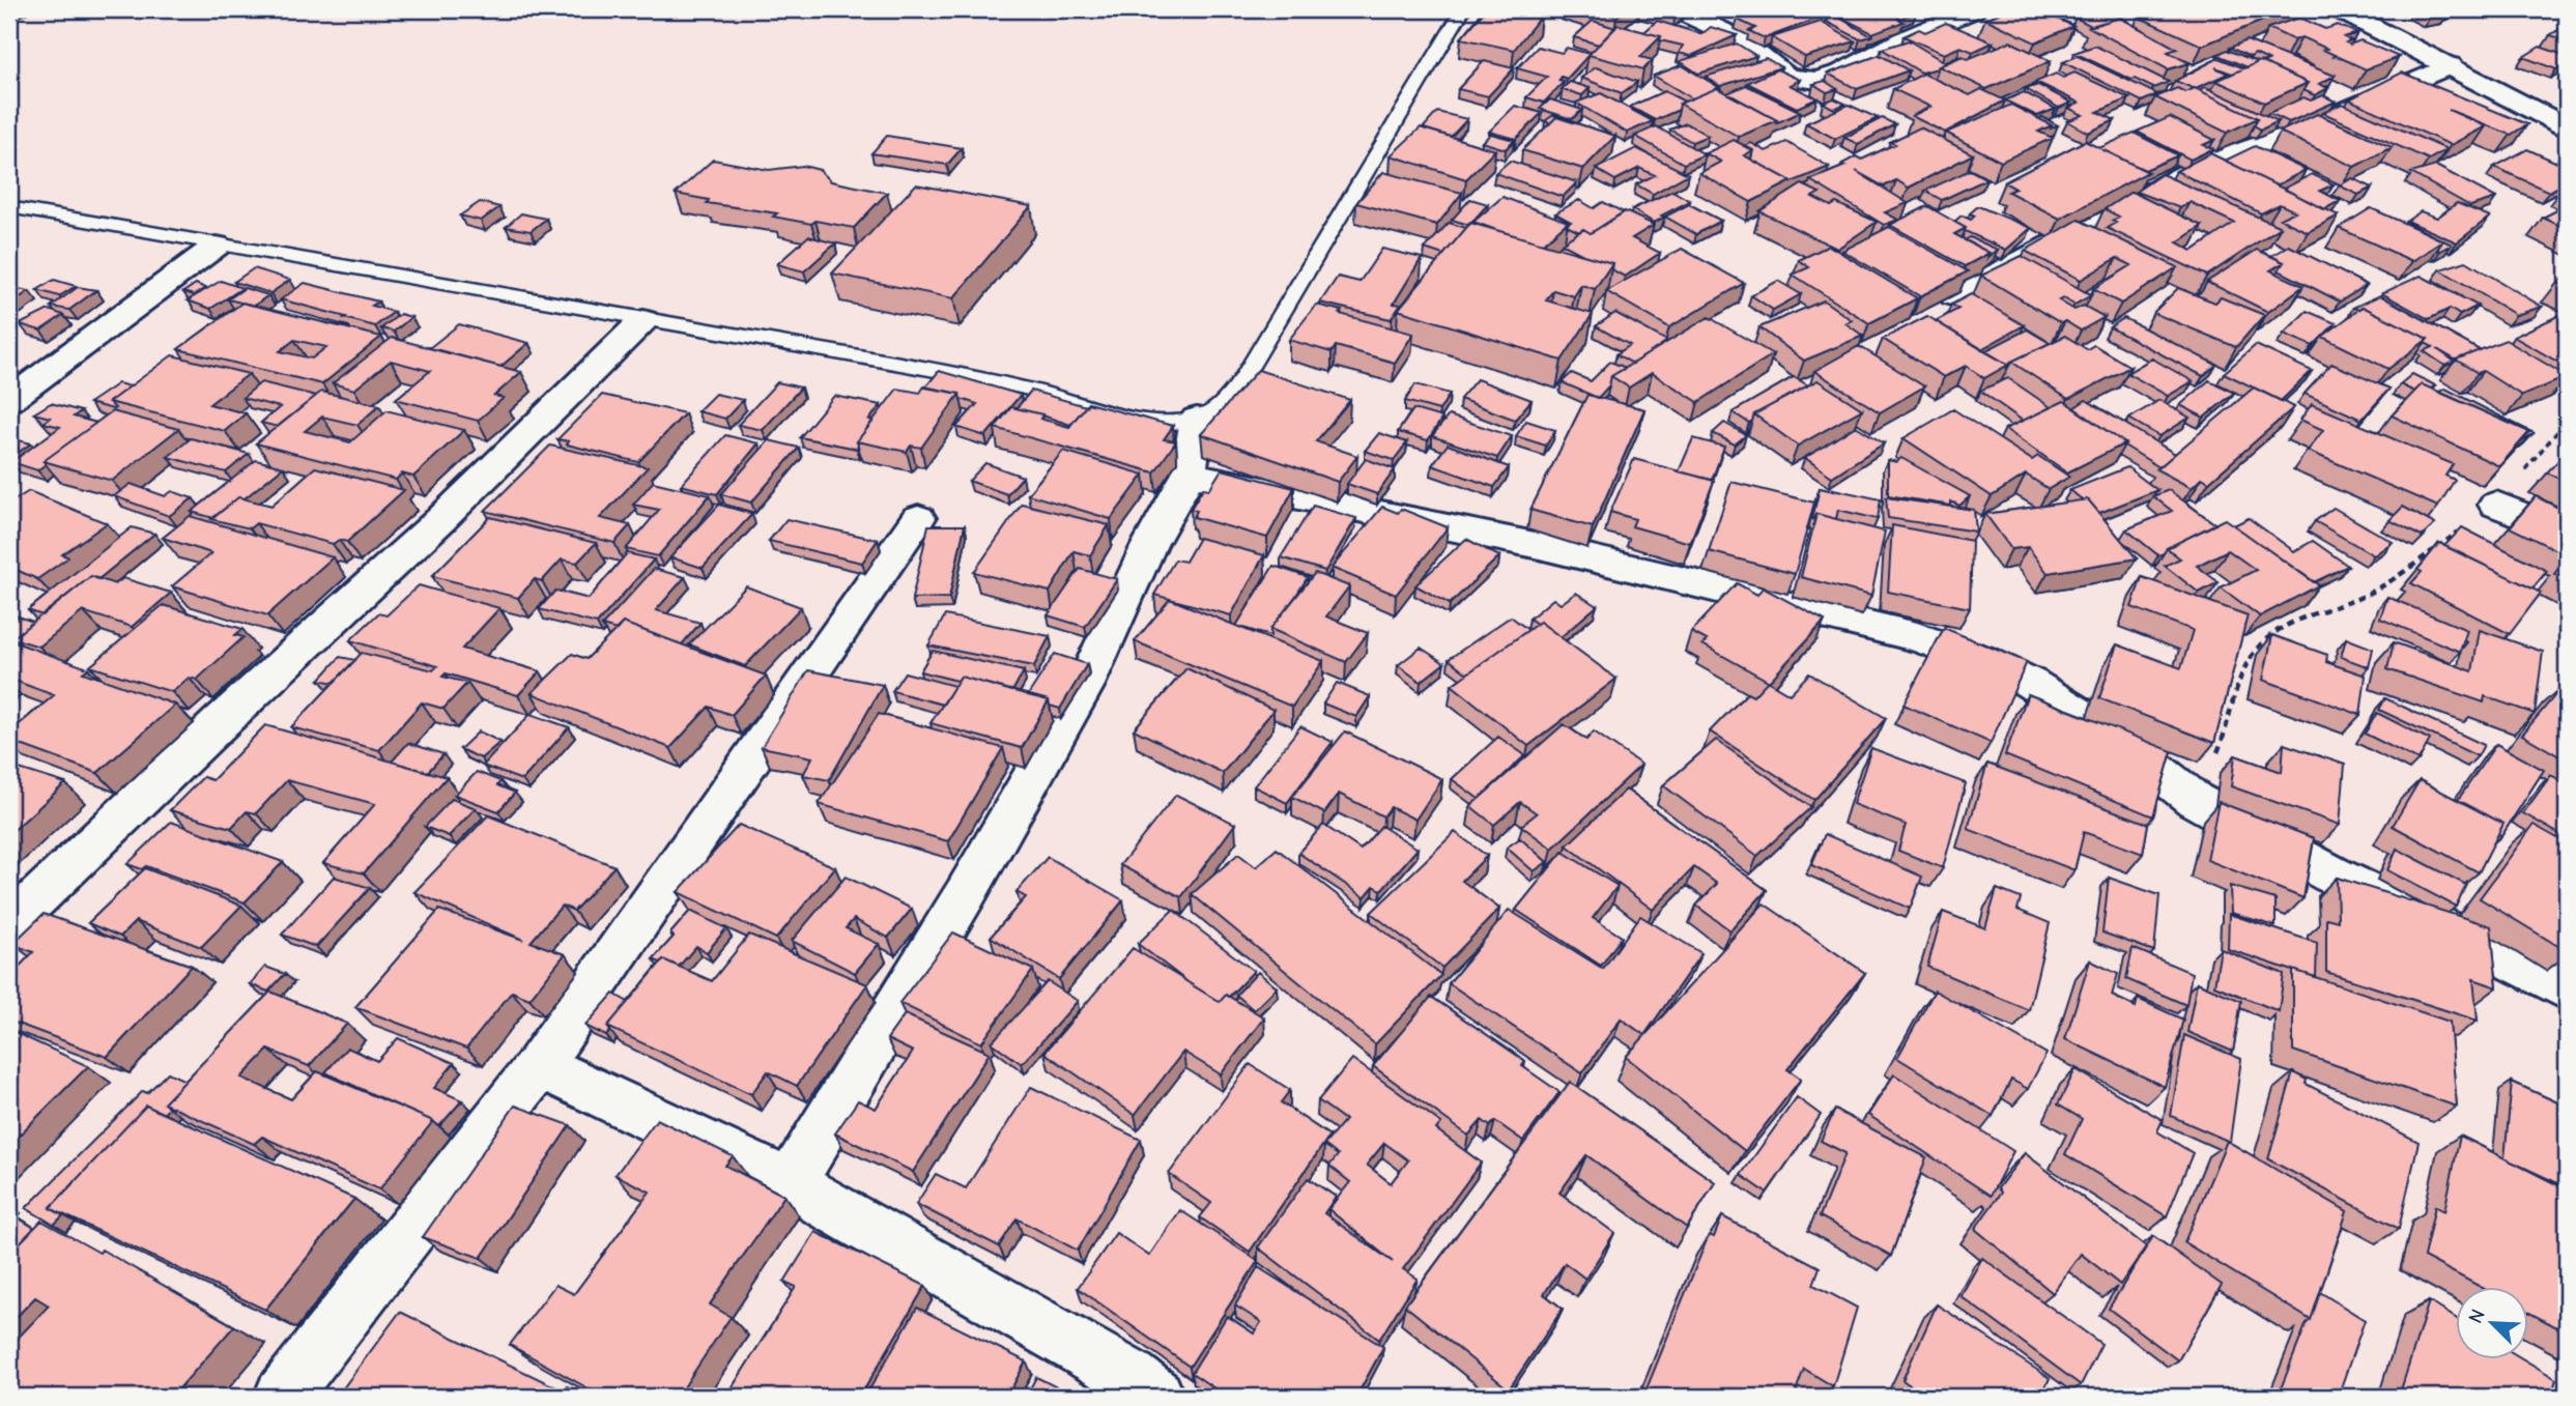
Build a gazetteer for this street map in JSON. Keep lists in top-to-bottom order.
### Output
{
  "north": "top left"
}
